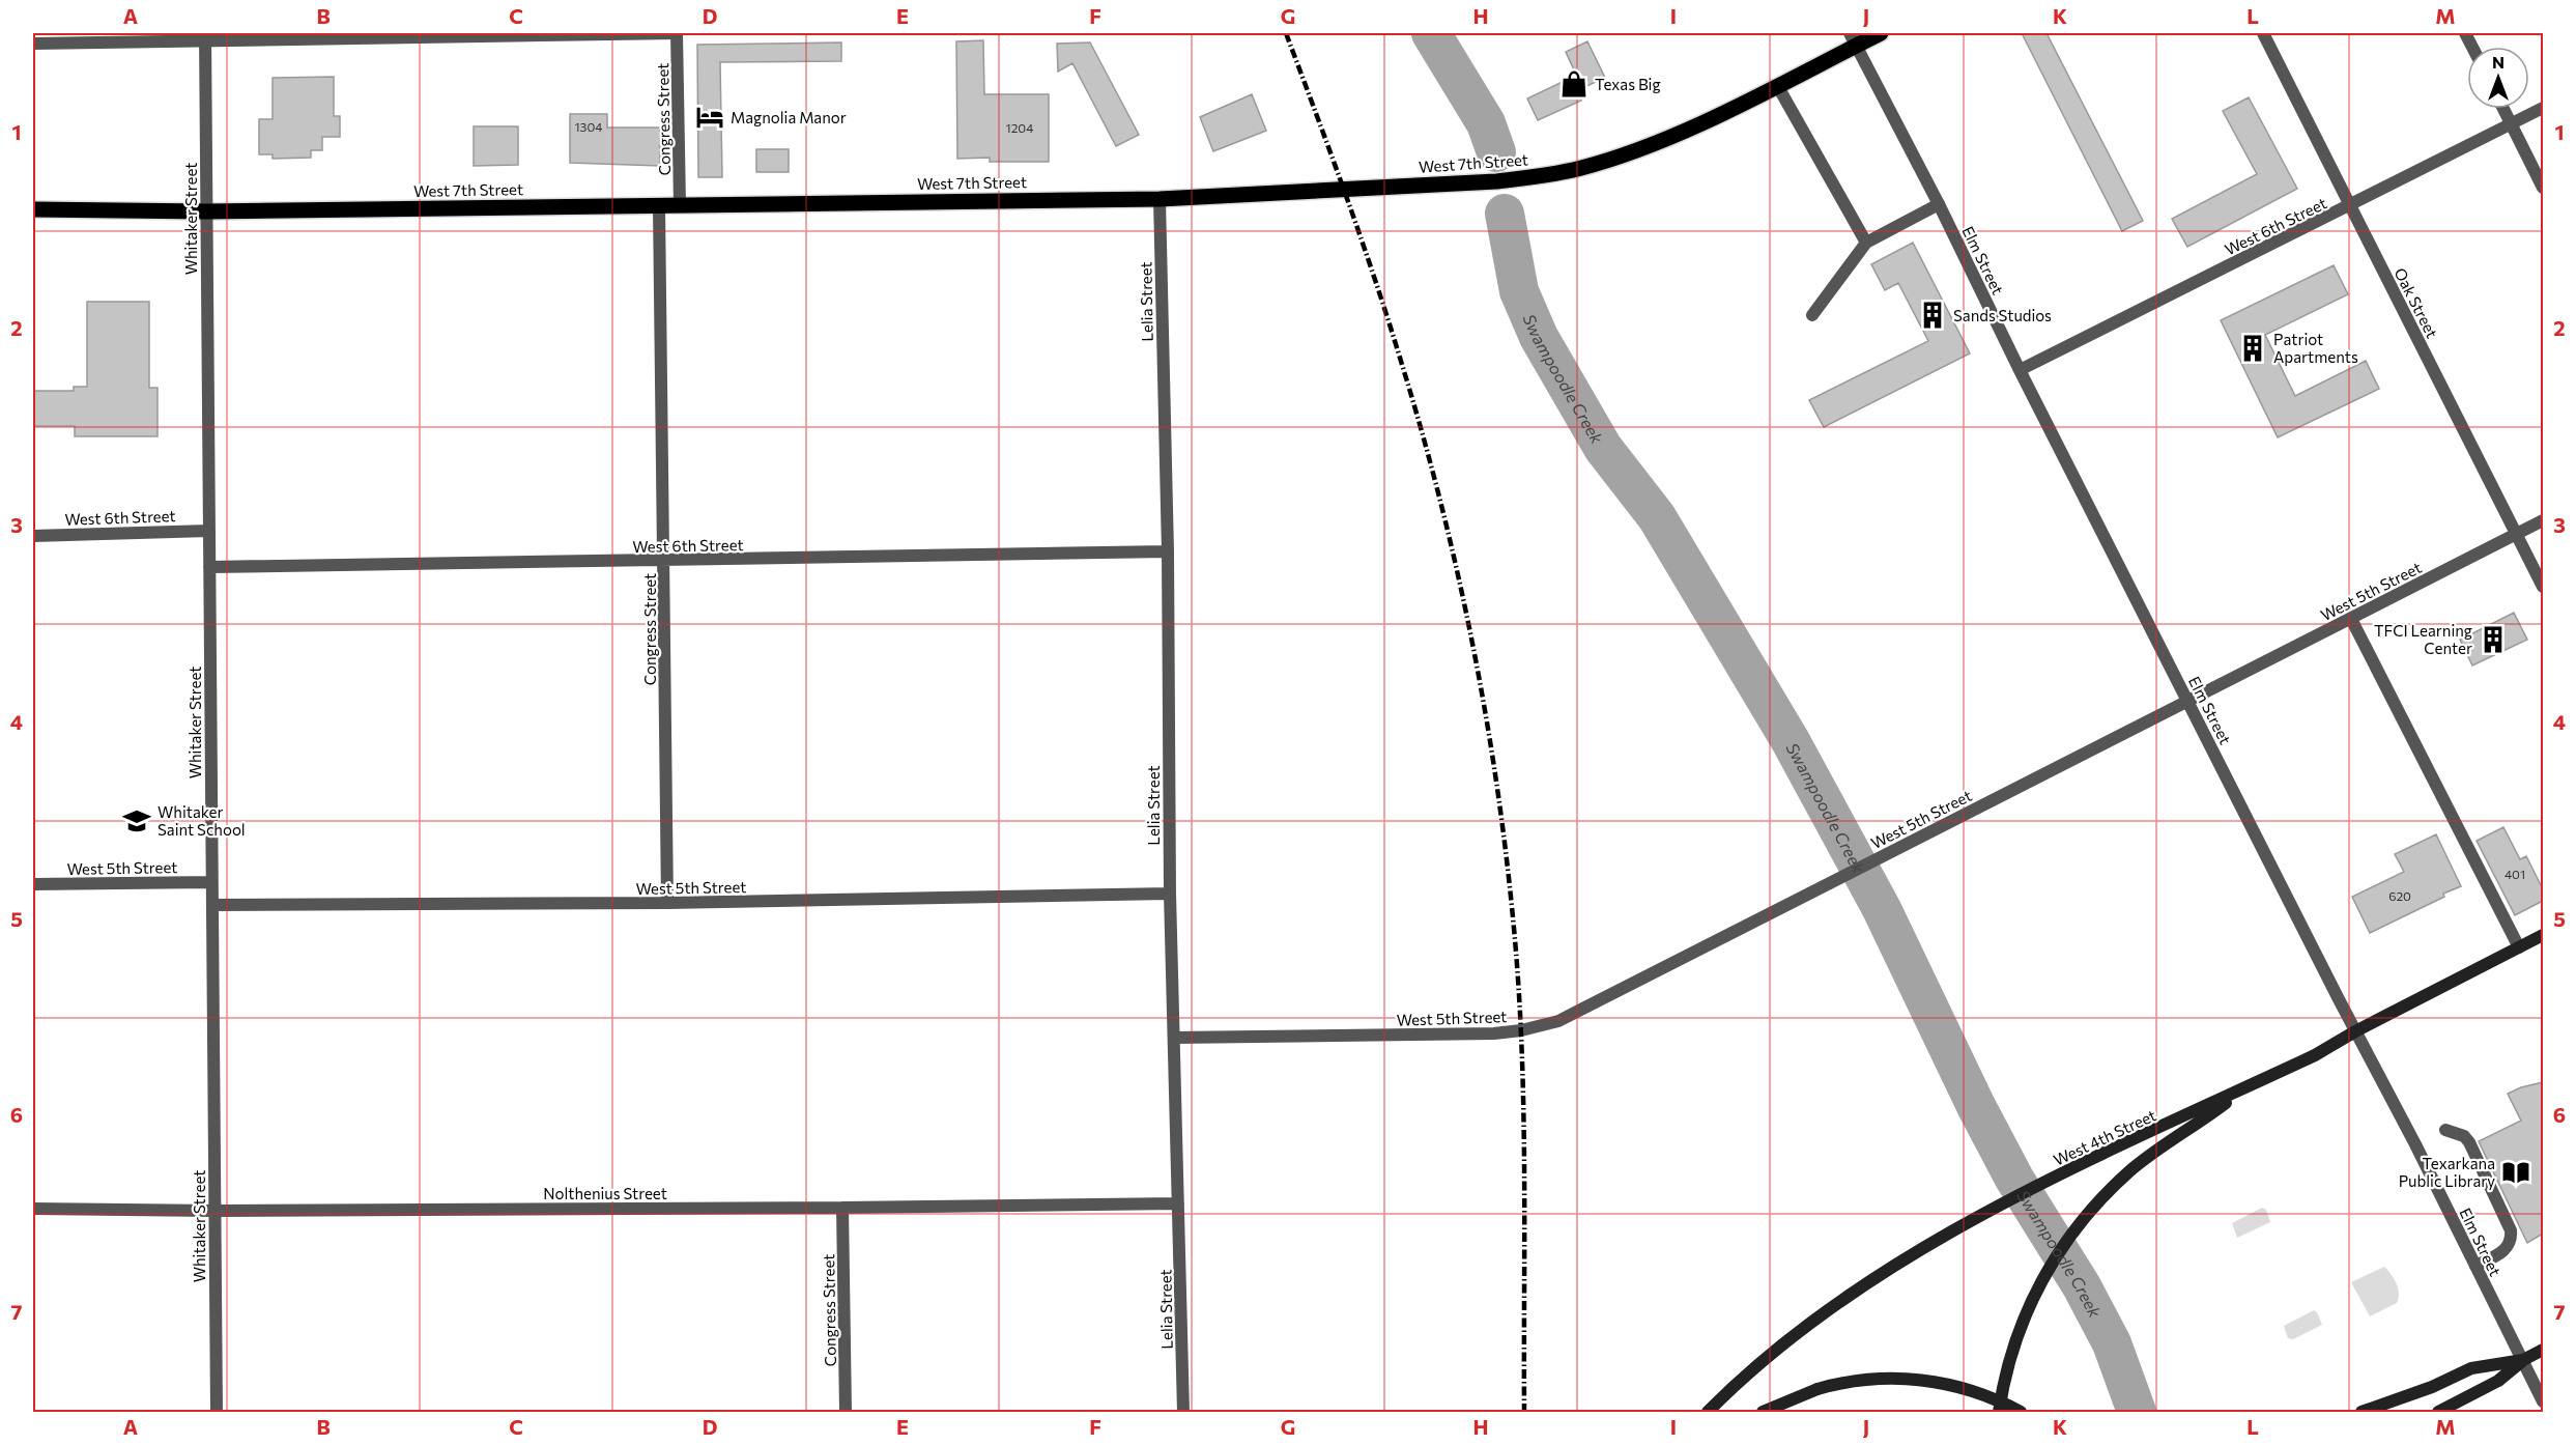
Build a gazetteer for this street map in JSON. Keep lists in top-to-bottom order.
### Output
{
  "streets": {
    "main road": ["West 7th Street", "West 4th Street"],
    "street": [
      "Congress Street",
      "Whitaker Street",
      "West 6th Street",
      "Elm Street",
      "Lelia Street",
      "Oak Street",
      "West 5th Street",
      "Nolthenius Street"
    ]
  },
  "crossings": [
    ["Congress Street", "West 7th Street"],
    ["Congress Street", "West 6th Street"],
    ["Congress Street", "West 5th Street"],
    ["Congress Street", "Nolthenius Street"],
    ["West 7th Street", "Whitaker Street"],
    ["West 7th Street", "Elm Street"],
    ["West 7th Street", "Lelia Street"],
    ["Whitaker Street", "West 6th Street"],
    ["Whitaker Street", "West 5th Street"],
    ["Whitaker Street", "Nolthenius Street"],
    ["West 6th Street", "Elm Street"],
    ["West 6th Street", "Lelia Street"],
    ["West 6th Street", "Oak Street"],
    ["Elm Street", "West 5th Street"],
    ["Elm Street", "West 4th Street"],
    ["Lelia Street", "West 5th Street"],
    ["Lelia Street", "Nolthenius Street"],
    ["Oak Street", "West 5th Street"]
  ],
  "water": ["Swampoodle Creek"],
  "places": {
    "shop": ["Texas Big"],
    "hotel": ["Magnolia Manor"],
    "building": ["Sands Studios", "Patriot Apartments", "TFCI Learning Center"],
    "school or university": ["Whitaker Saint School"],
    "library": ["Texarkana Public Library"]
  },
  "house_numbers": [
    "1304",
    "1204",
    "401",
    "620"
  ],
  "north": "top",
  "grid": {
    "columns": [
      "A",
      "B",
      "C",
      "D",
      "E",
      "F",
      "G",
      "H",
      "I",
      "J",
      "K",
      "L",
      "M"
    ],
    "rows": [
      "1",
      "2",
      "3",
      "4",
      "5",
      "6",
      "7"
    ]
  }
}
